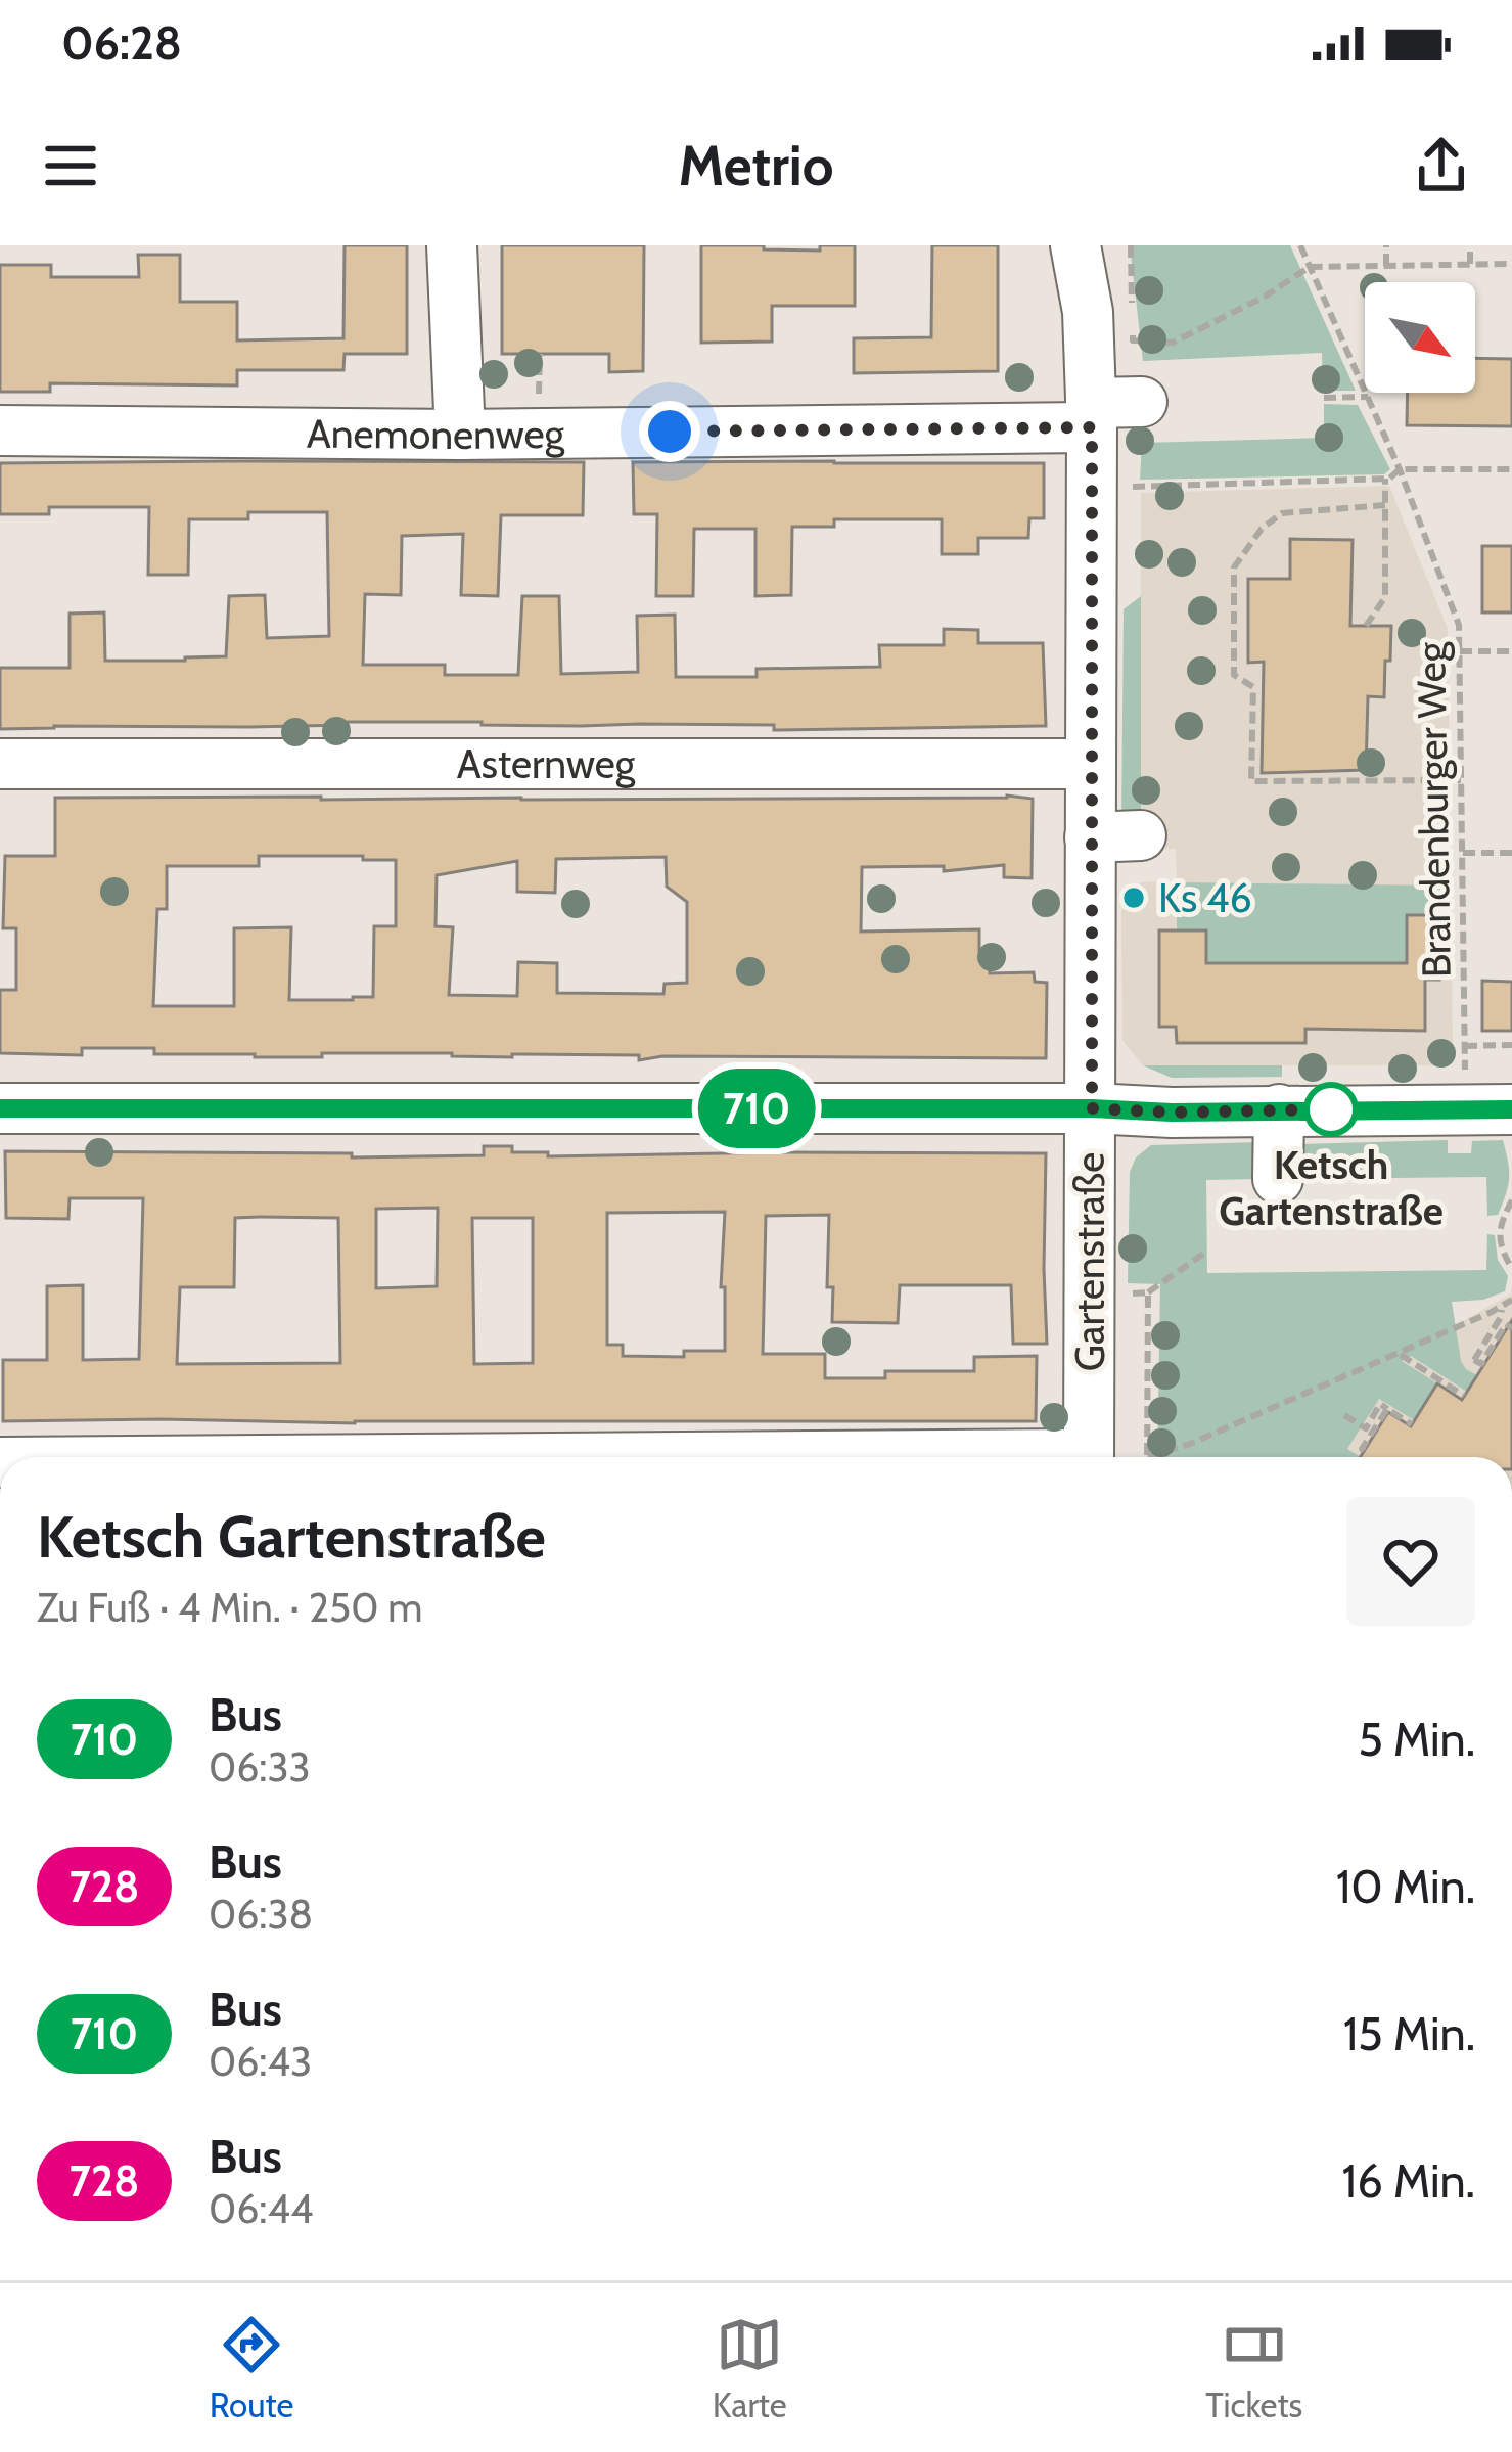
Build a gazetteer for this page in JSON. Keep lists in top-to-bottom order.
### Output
{
  "streets": {
    "street": ["Anemonenweg", "Asternweg", "Gartenstraße"],
    "path": ["Brandenburger Weg"]
  },
  "crossings": [
    ["Anemonenweg", "Gartenstraße"],
    ["Asternweg", "Gartenstraße"]
  ],
  "places": ["Ks 46", "Ketsch Gartenstraße"],
  "lines": ["bus line 710"],
  "north": "bottom right",
  "page": {
    "status": "06:28",
    "header": "Metrio",
    "on_map": "710",
    "heading": ["Ketsch Gartenstraße", "Zu Fuß · 4 Min. · 250 m"],
    "list": [
      {
        "mark": "710",
        "name": "Bus",
        "note": "06:33",
        "value": "5 Min."
      },
      {
        "mark": "728",
        "name": "Bus",
        "note": "06:38",
        "value": "10 Min."
      },
      {
        "mark": "710",
        "name": "Bus",
        "note": "06:43",
        "value": "15 Min."
      },
      {
        "mark": "728",
        "name": "Bus",
        "note": "06:44",
        "value": "16 Min."
      }
    ],
    "tabs": ["Route", "Karte", "Tickets"]
  }
}
